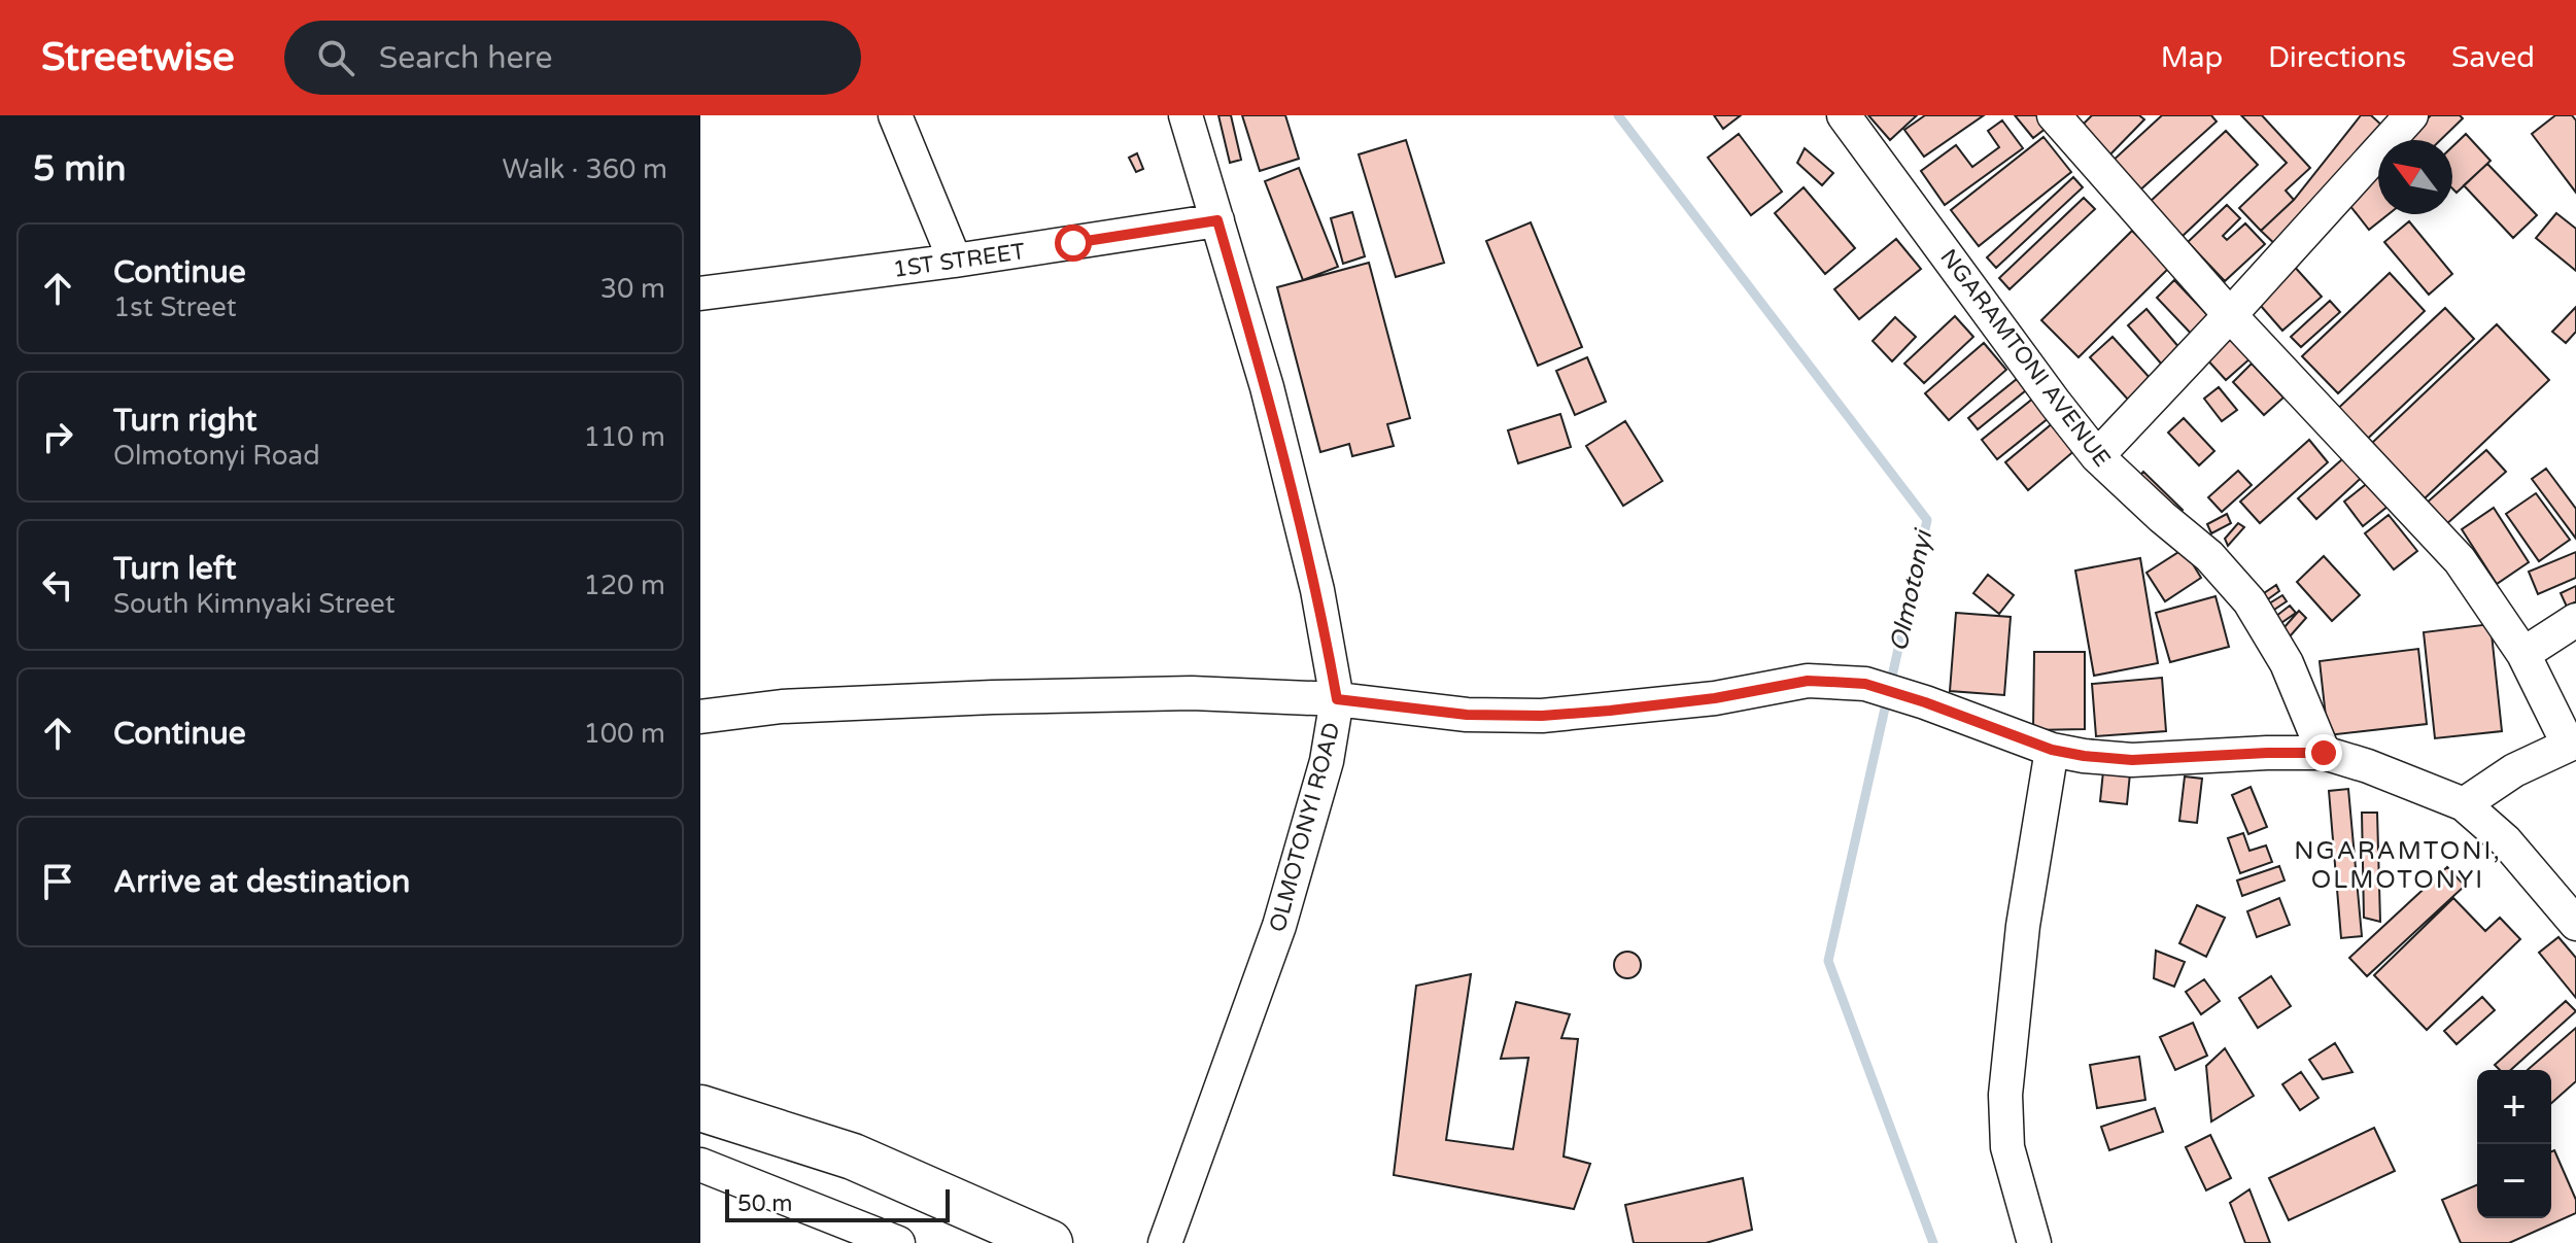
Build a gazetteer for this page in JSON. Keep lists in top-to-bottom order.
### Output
{
  "streets": {
    "street": ["1ST STREET", "NGARAMTONI AVENUE", "OLMOTONYI ROAD"]
  },
  "crossings": [
    ["1ST STREET", "OLMOTONYI ROAD"]
  ],
  "districts": ["NGARAMTONI, OLMOTONYI"],
  "water": ["Olmotonyi"],
  "scale_bar": "50 m",
  "north": "top left",
  "page": {
    "header": "Streetwise",
    "search": "Search here",
    "nav": ["Map", "Directions", "Saved"],
    "heading": ["5 min", "Walk · 360 m"],
    "list": [
      ["Continue", "1st Street", "30 m"],
      ["Turn right", "Olmotonyi Road", "110 m"],
      ["Turn left", "South Kimnyaki Street", "120 m"],
      ["Continue", "100 m"],
      "Arrive at destination"
    ],
    "map_buttons": ["+", "−"],
    "scale": "50 m"
  }
}
